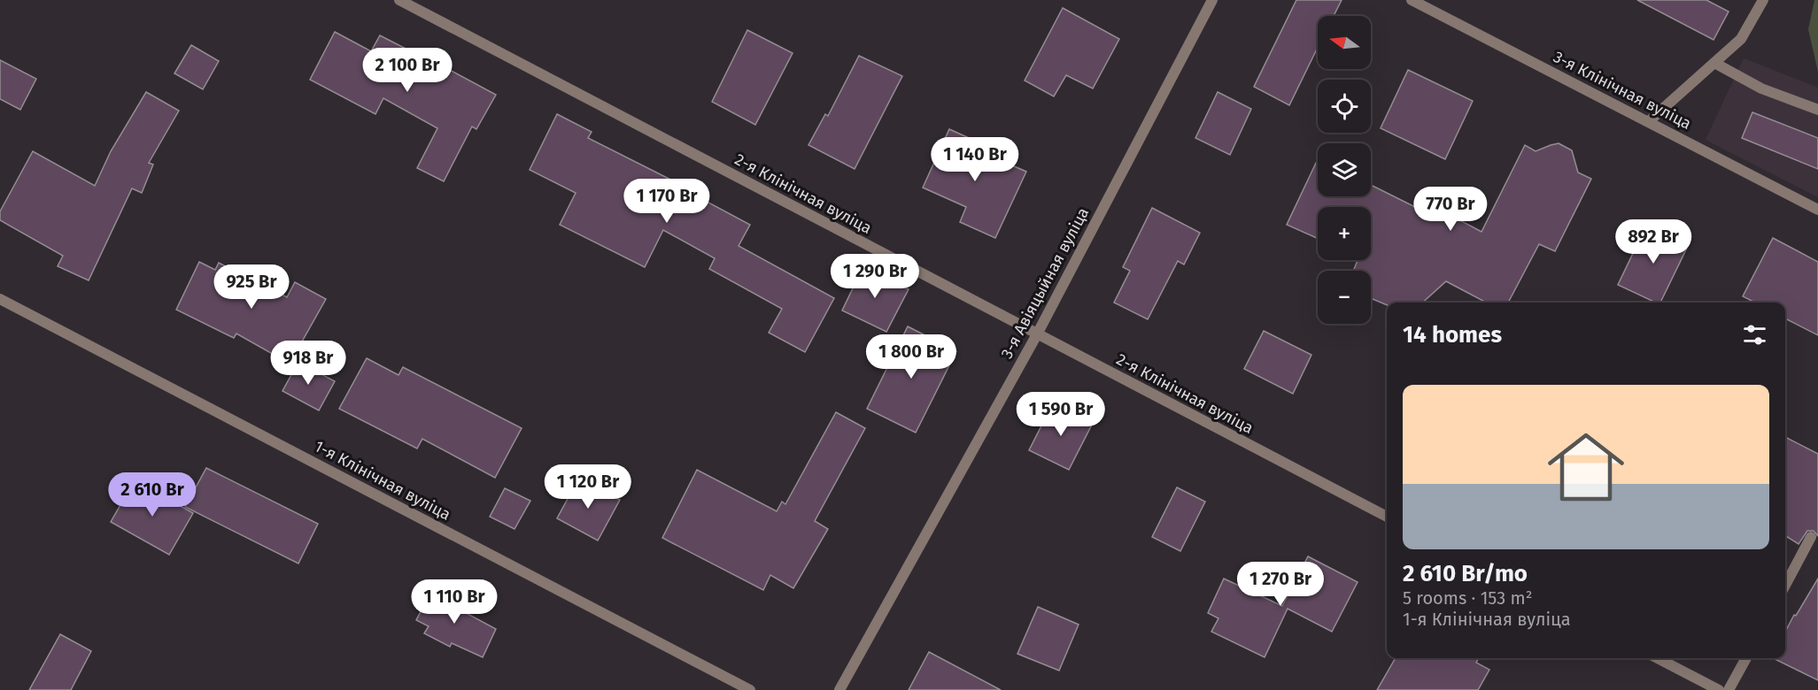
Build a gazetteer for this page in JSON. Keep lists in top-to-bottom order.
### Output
{
  "streets": {
    "street": [
      "3-я Клінічная вуліца",
      "2-я Клінічная вуліца",
      "3-я Авіяцыйная вуліца",
      "1-я Клінічная вуліца"
    ]
  },
  "crossings": [
    ["2-я Клінічная вуліца", "3-я Авіяцыйная вуліца"]
  ],
  "north": "left",
  "page": {
    "map_buttons": ["+", "−"],
    "price": [
      "2 100 Br",
      "1 140 Br",
      "1 170 Br",
      "770 Br",
      "892 Br",
      "1 290 Br",
      "925 Br",
      "1 800 Br",
      "918 Br",
      "1 590 Br",
      "1 120 Br",
      "2 610 Br",
      "1 270 Br",
      "1 110 Br"
    ],
    "heading": "14 homes",
    "list": [
      {
        "name": "2 610 Br/mo",
        "note": "5 rooms · 153 m² · 1-я Клінічная вуліца"
      }
    ]
  }
}
